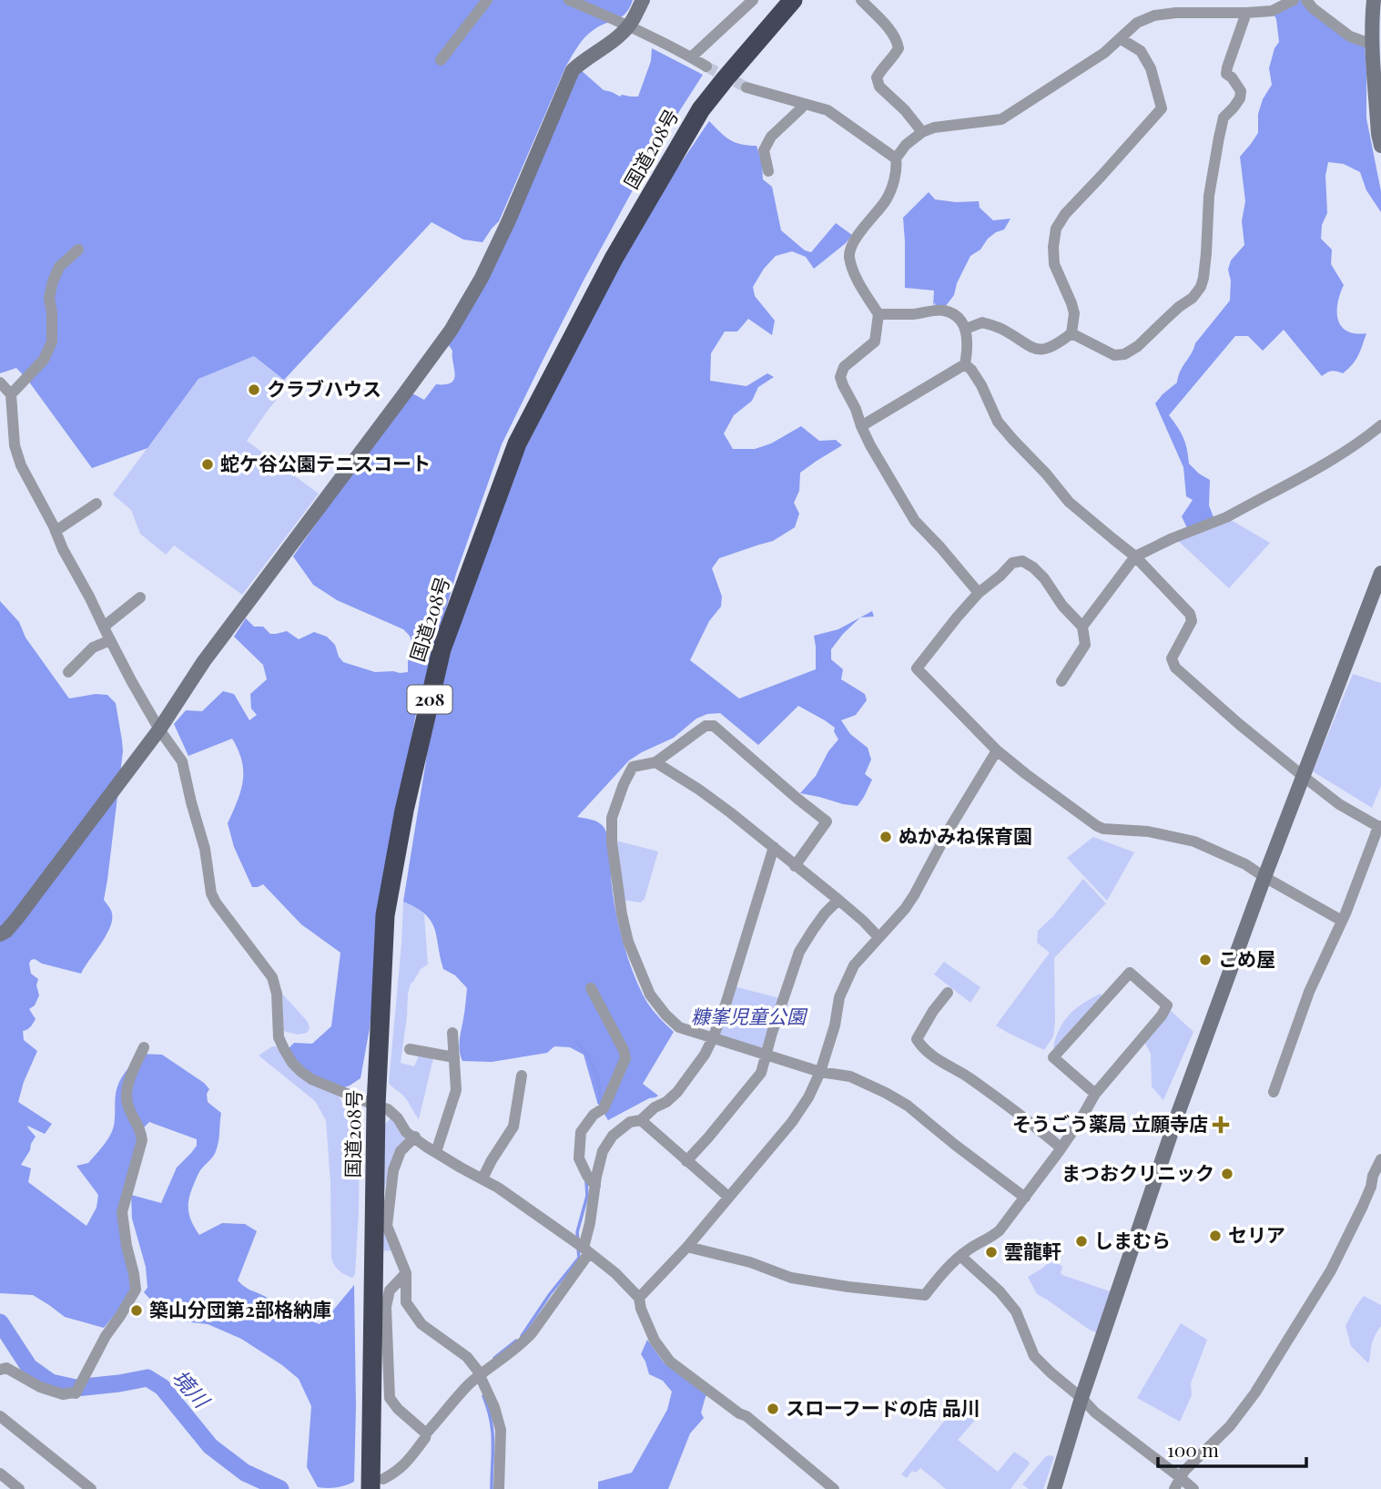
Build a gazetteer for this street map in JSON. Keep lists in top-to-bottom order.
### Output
{
  "streets": {
    "highway": ["国道208号", "208"]
  },
  "water": ["境川"],
  "parks": ["糠峯児童公園"],
  "places": {
    "other": [
      "クラブハウス",
      "蛇ケ谷公園テニスコート",
      "ぬかみね保育園",
      "こめ屋",
      "まつおクリニック",
      "セリア",
      "しまむら",
      "雲龍軒",
      "築山分団第2部格納庫",
      "スローフードの店 品川"
    ],
    "health": ["そうごう薬局 立願寺店"]
  },
  "scale_bar": "100 m"
}
